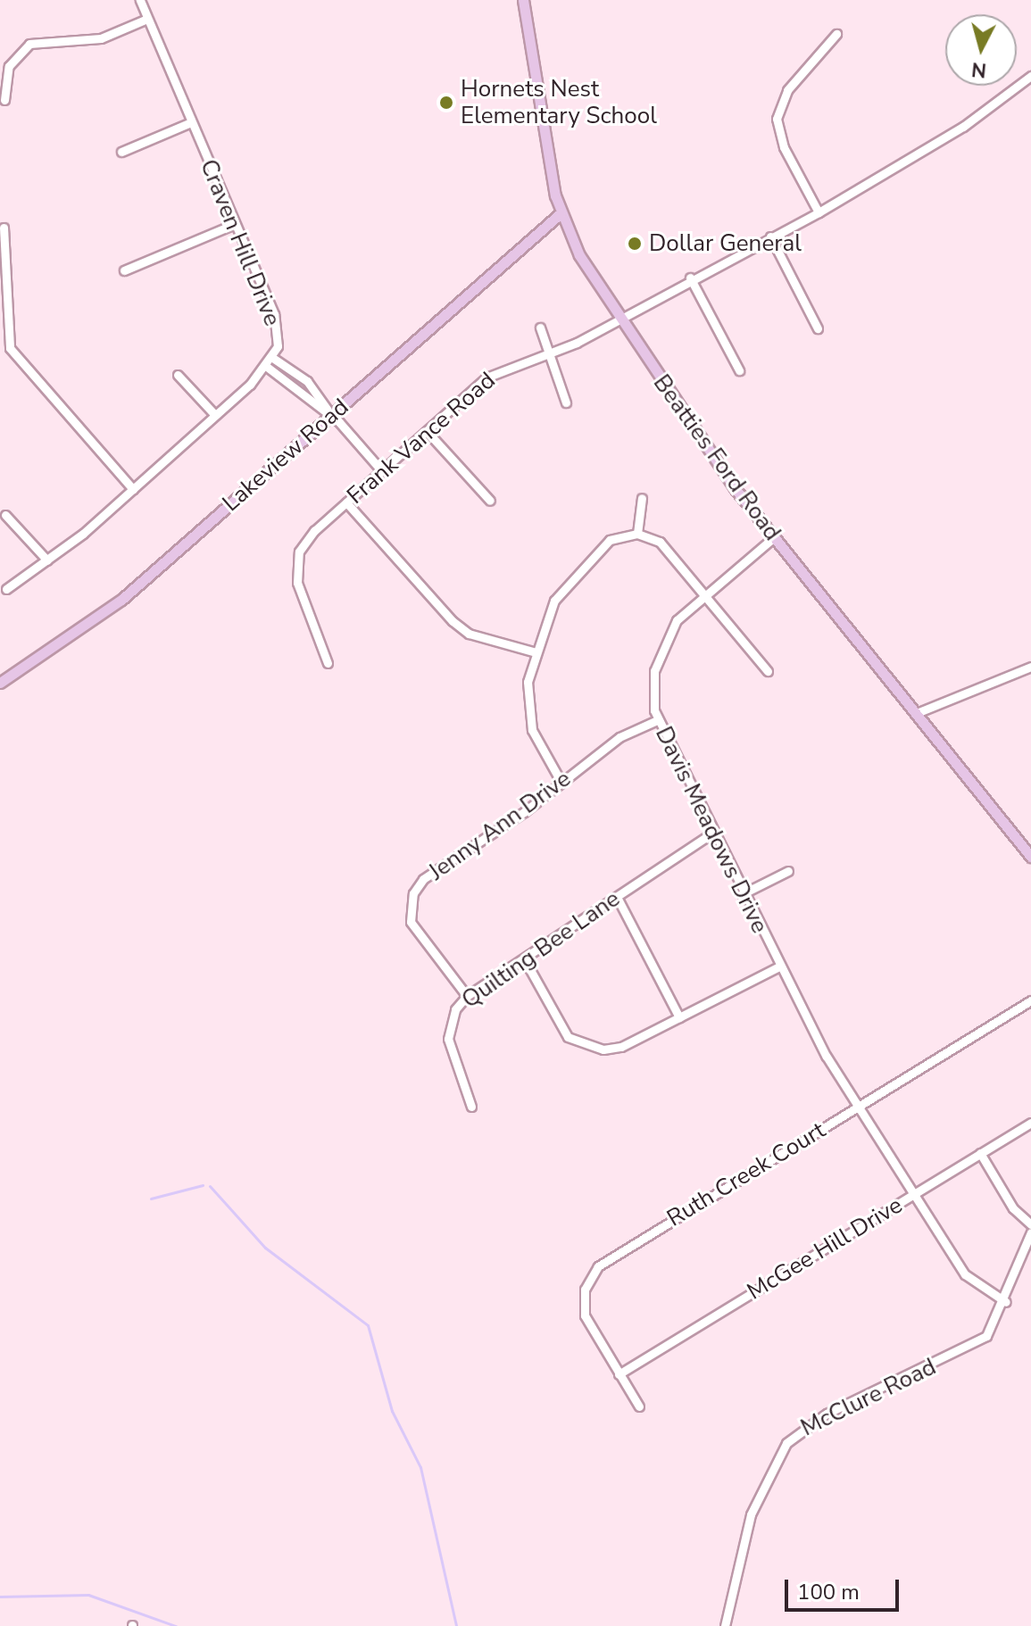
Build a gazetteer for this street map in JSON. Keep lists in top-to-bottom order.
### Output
{
  "streets": {
    "main road": ["Lakeview Road", "Beatties Ford Road"],
    "street": [
      "Craven Hill Drive",
      "Frank Vance Road",
      "Jenny Ann Drive",
      "Davis Meadows Drive",
      "Quilting Bee Lane",
      "Ruth Creek Court",
      "McGee Hill Drive",
      "McClure Road"
    ]
  },
  "crossings": [
    ["Frank Vance Road", "Beatties Ford Road"],
    ["Lakeview Road", "Beatties Ford Road"],
    ["Beatties Ford Road", "Davis Meadows Drive"],
    ["Jenny Ann Drive", "Davis Meadows Drive"],
    ["Jenny Ann Drive", "Quilting Bee Lane"],
    ["Davis Meadows Drive", "Quilting Bee Lane"],
    ["Davis Meadows Drive", "Ruth Creek Court"],
    ["Davis Meadows Drive", "McGee Hill Drive"],
    ["Davis Meadows Drive", "McClure Road"],
    ["Ruth Creek Court", "McGee Hill Drive"]
  ],
  "places": ["Hornets Nest Elementary School", "Dollar General"],
  "scale_bar": "100 m",
  "north": "bottom"
}
